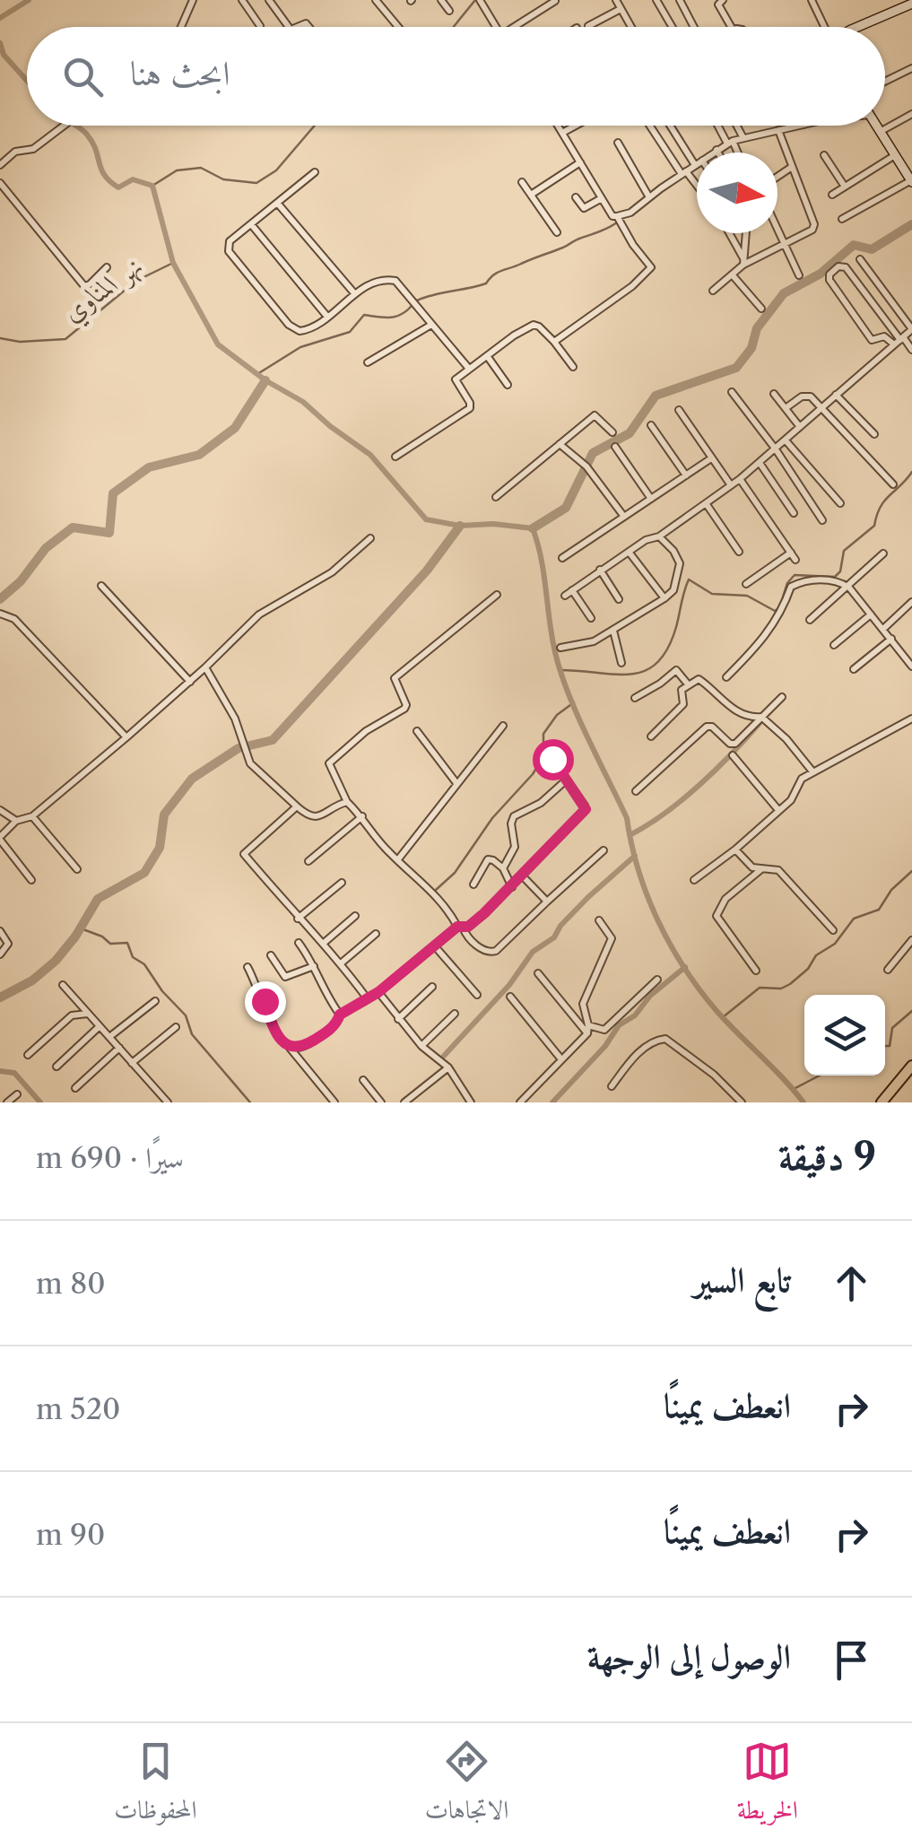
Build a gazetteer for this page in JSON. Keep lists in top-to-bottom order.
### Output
{
  "water": ["نهر المناوي"],
  "north": "right",
  "page": {
    "search": "ابحث هنا",
    "heading": ["9 دقيقة", "سيرًا · 690 m"],
    "list": [
      ["تابع السير", "80 m"],
      ["انعطف يمينًا", "520 m"],
      ["انعطف يمينًا", "90 m"],
      "الوصول إلى الوجهة"
    ],
    "nav": ["الخريطة", "الاتجاهات", "المحفوظات"]
  }
}
